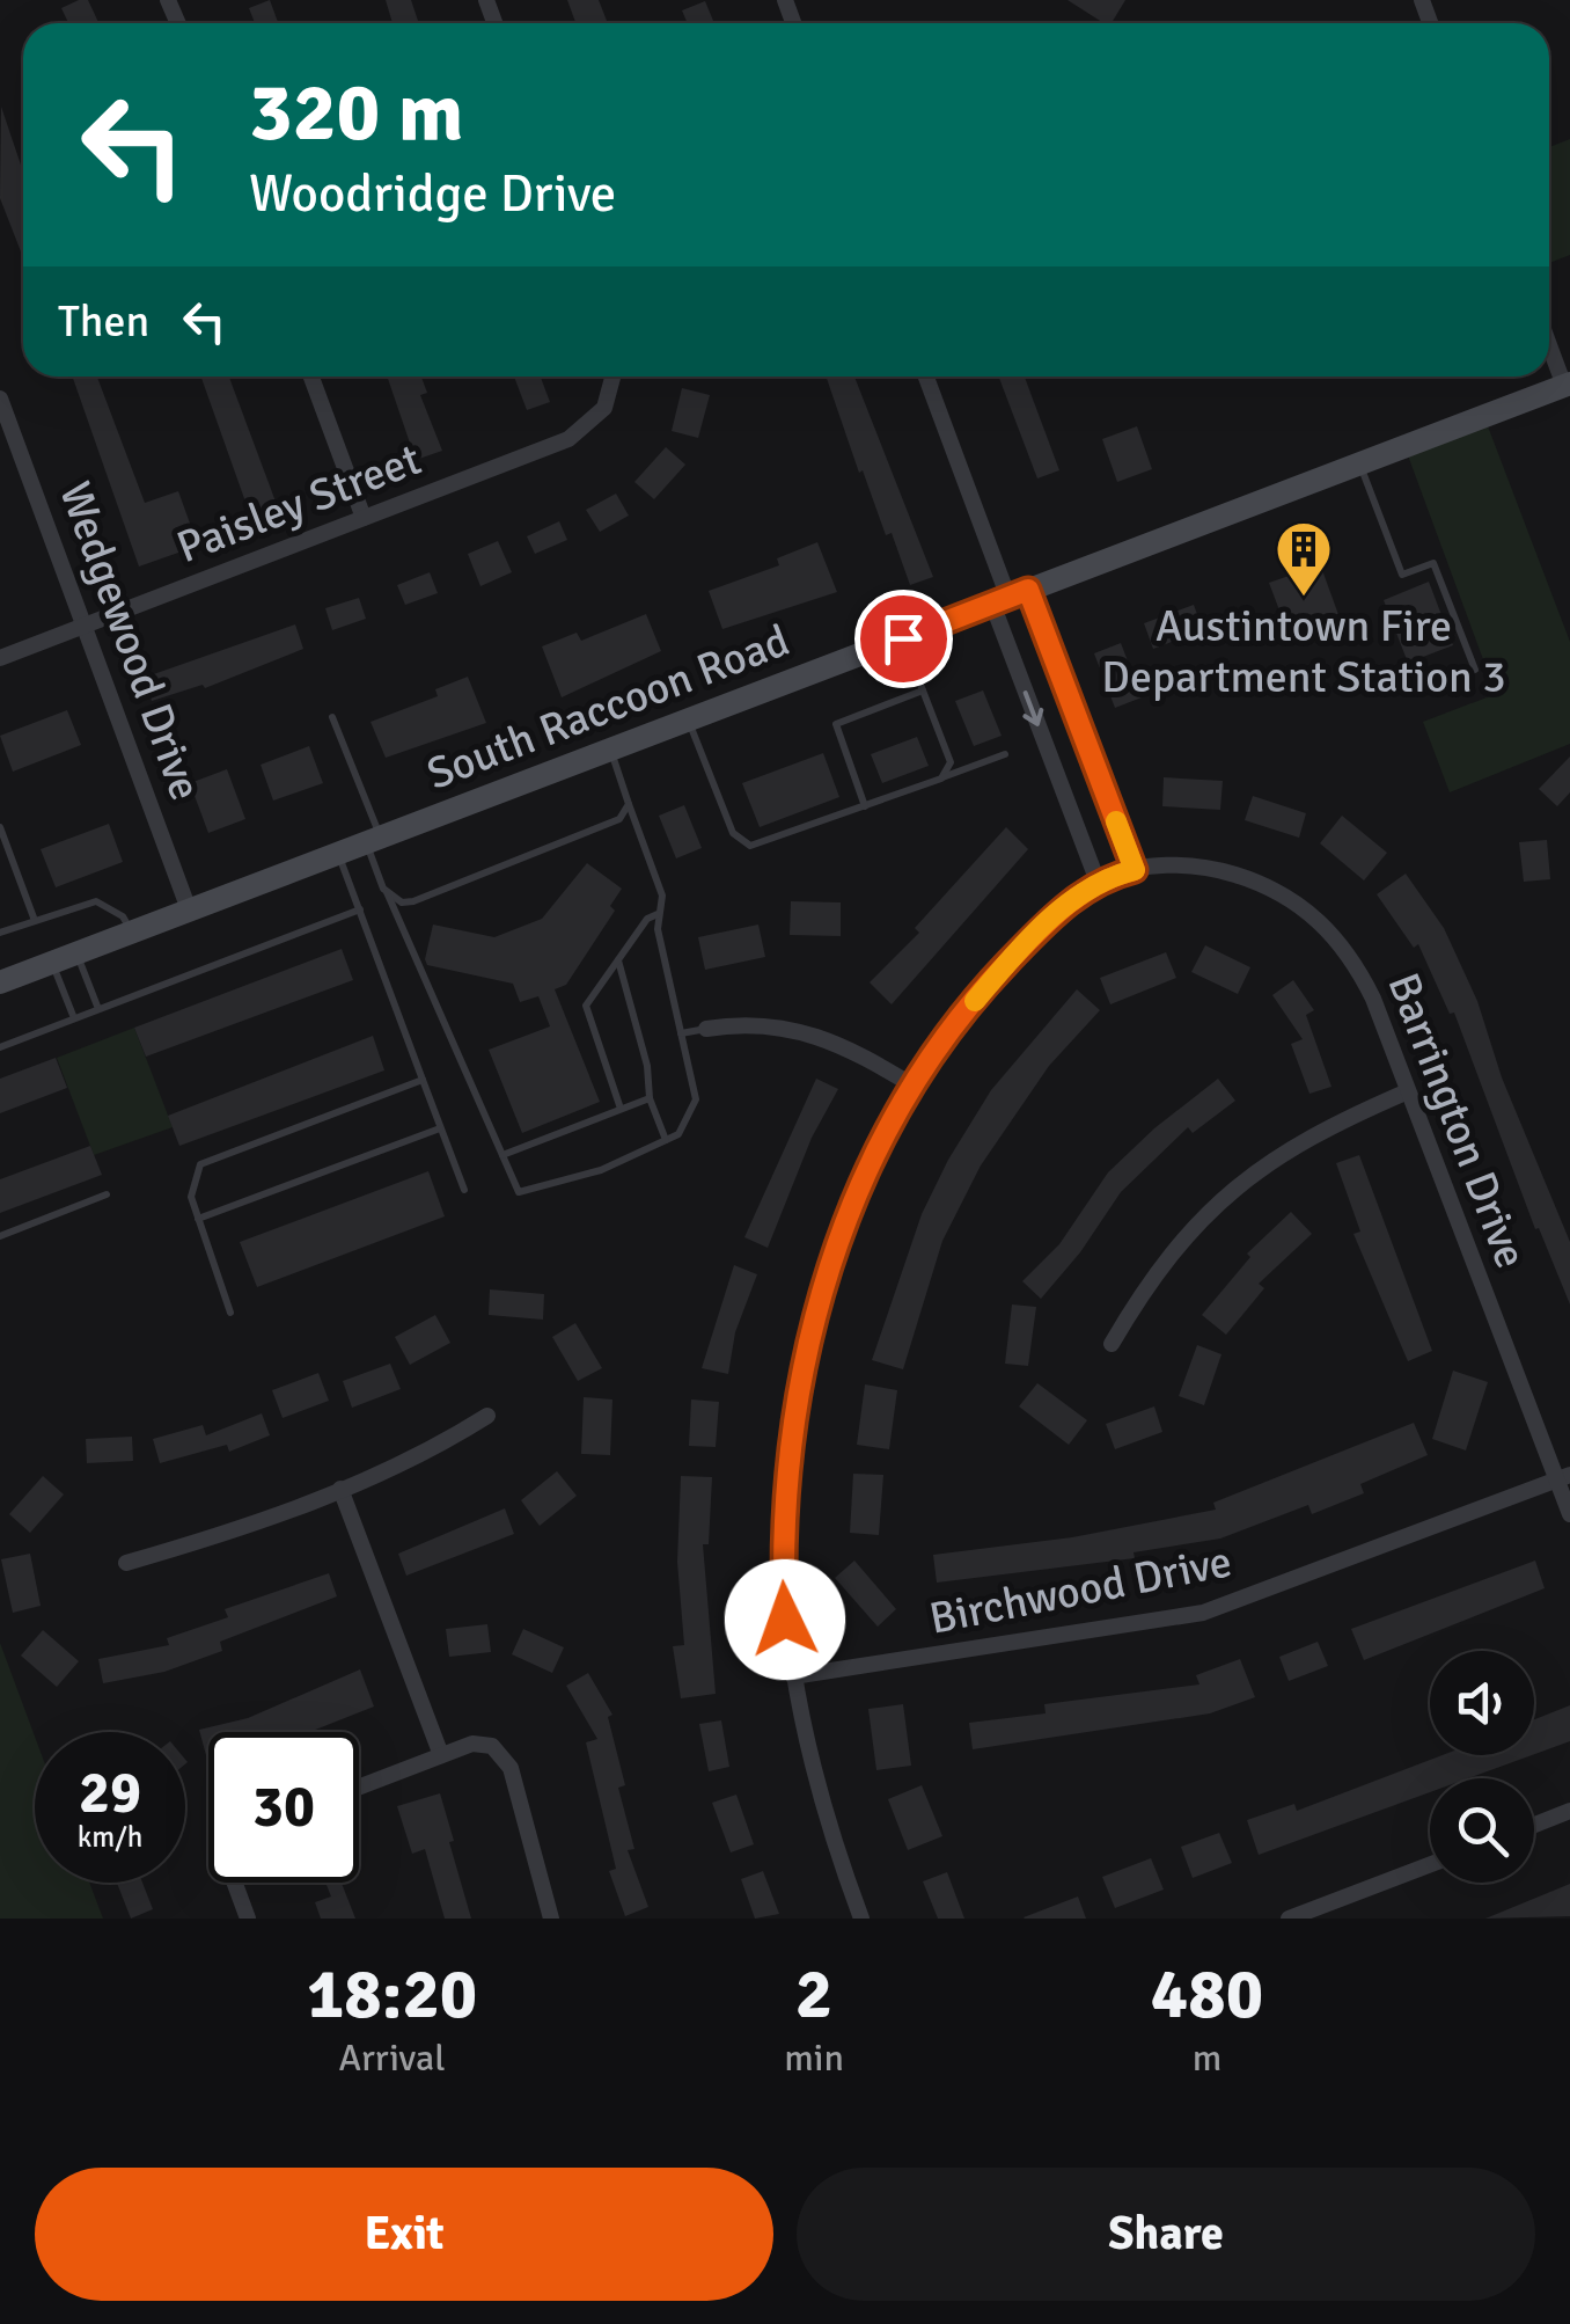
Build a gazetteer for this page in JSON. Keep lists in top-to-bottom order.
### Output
{
  "streets": {
    "street": [
      "Paisley Street",
      "Wedgewood Drive",
      "South Raccoon Road",
      "Barrington Drive",
      "Birchwood Drive"
    ]
  },
  "crossings": [
    ["Paisley Street", "Wedgewood Drive"],
    ["Wedgewood Drive", "South Raccoon Road"],
    ["Barrington Drive", "Birchwood Drive"]
  ],
  "places": {
    "building": ["Austintown Fire Department Station 3"]
  },
  "page": {
    "turn": ["320 m", "Woodridge Drive"],
    "then": "Then",
    "speed": "29 km/h",
    "limit": "30",
    "eta": [
      "18:20",
      "Arrival",
      "2",
      "min",
      "480",
      "m"
    ],
    "buttons": ["Exit", "Share"]
  }
}
